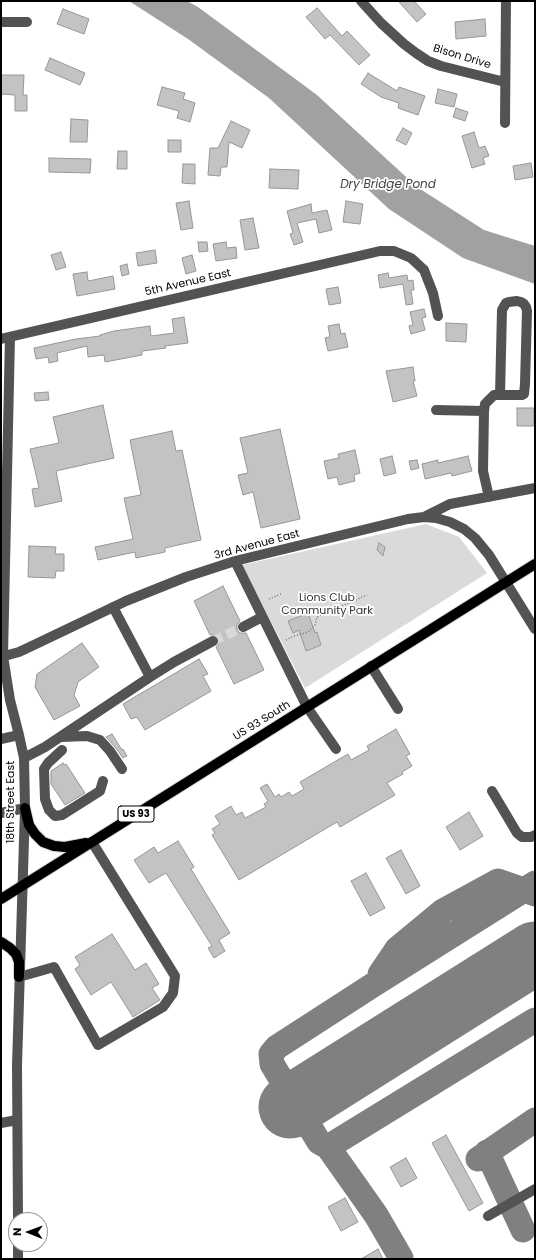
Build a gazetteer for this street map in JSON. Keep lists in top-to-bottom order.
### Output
{
  "streets": {
    "main road": ["US 93 South", "US 93"],
    "street": [
      "Bison Drive",
      "5th Avenue East",
      "3rd Avenue East",
      "18th Street East"
    ]
  },
  "crossings": [
    ["5th Avenue East", "18th Street East"],
    ["3rd Avenue East", "US 93 South"],
    ["3rd Avenue East", "18th Street East"],
    ["US 93 South", "18th Street East"]
  ],
  "water": ["Dry Bridge Pond"],
  "parks": ["Lions Club Community Park"],
  "north": "left"
}
